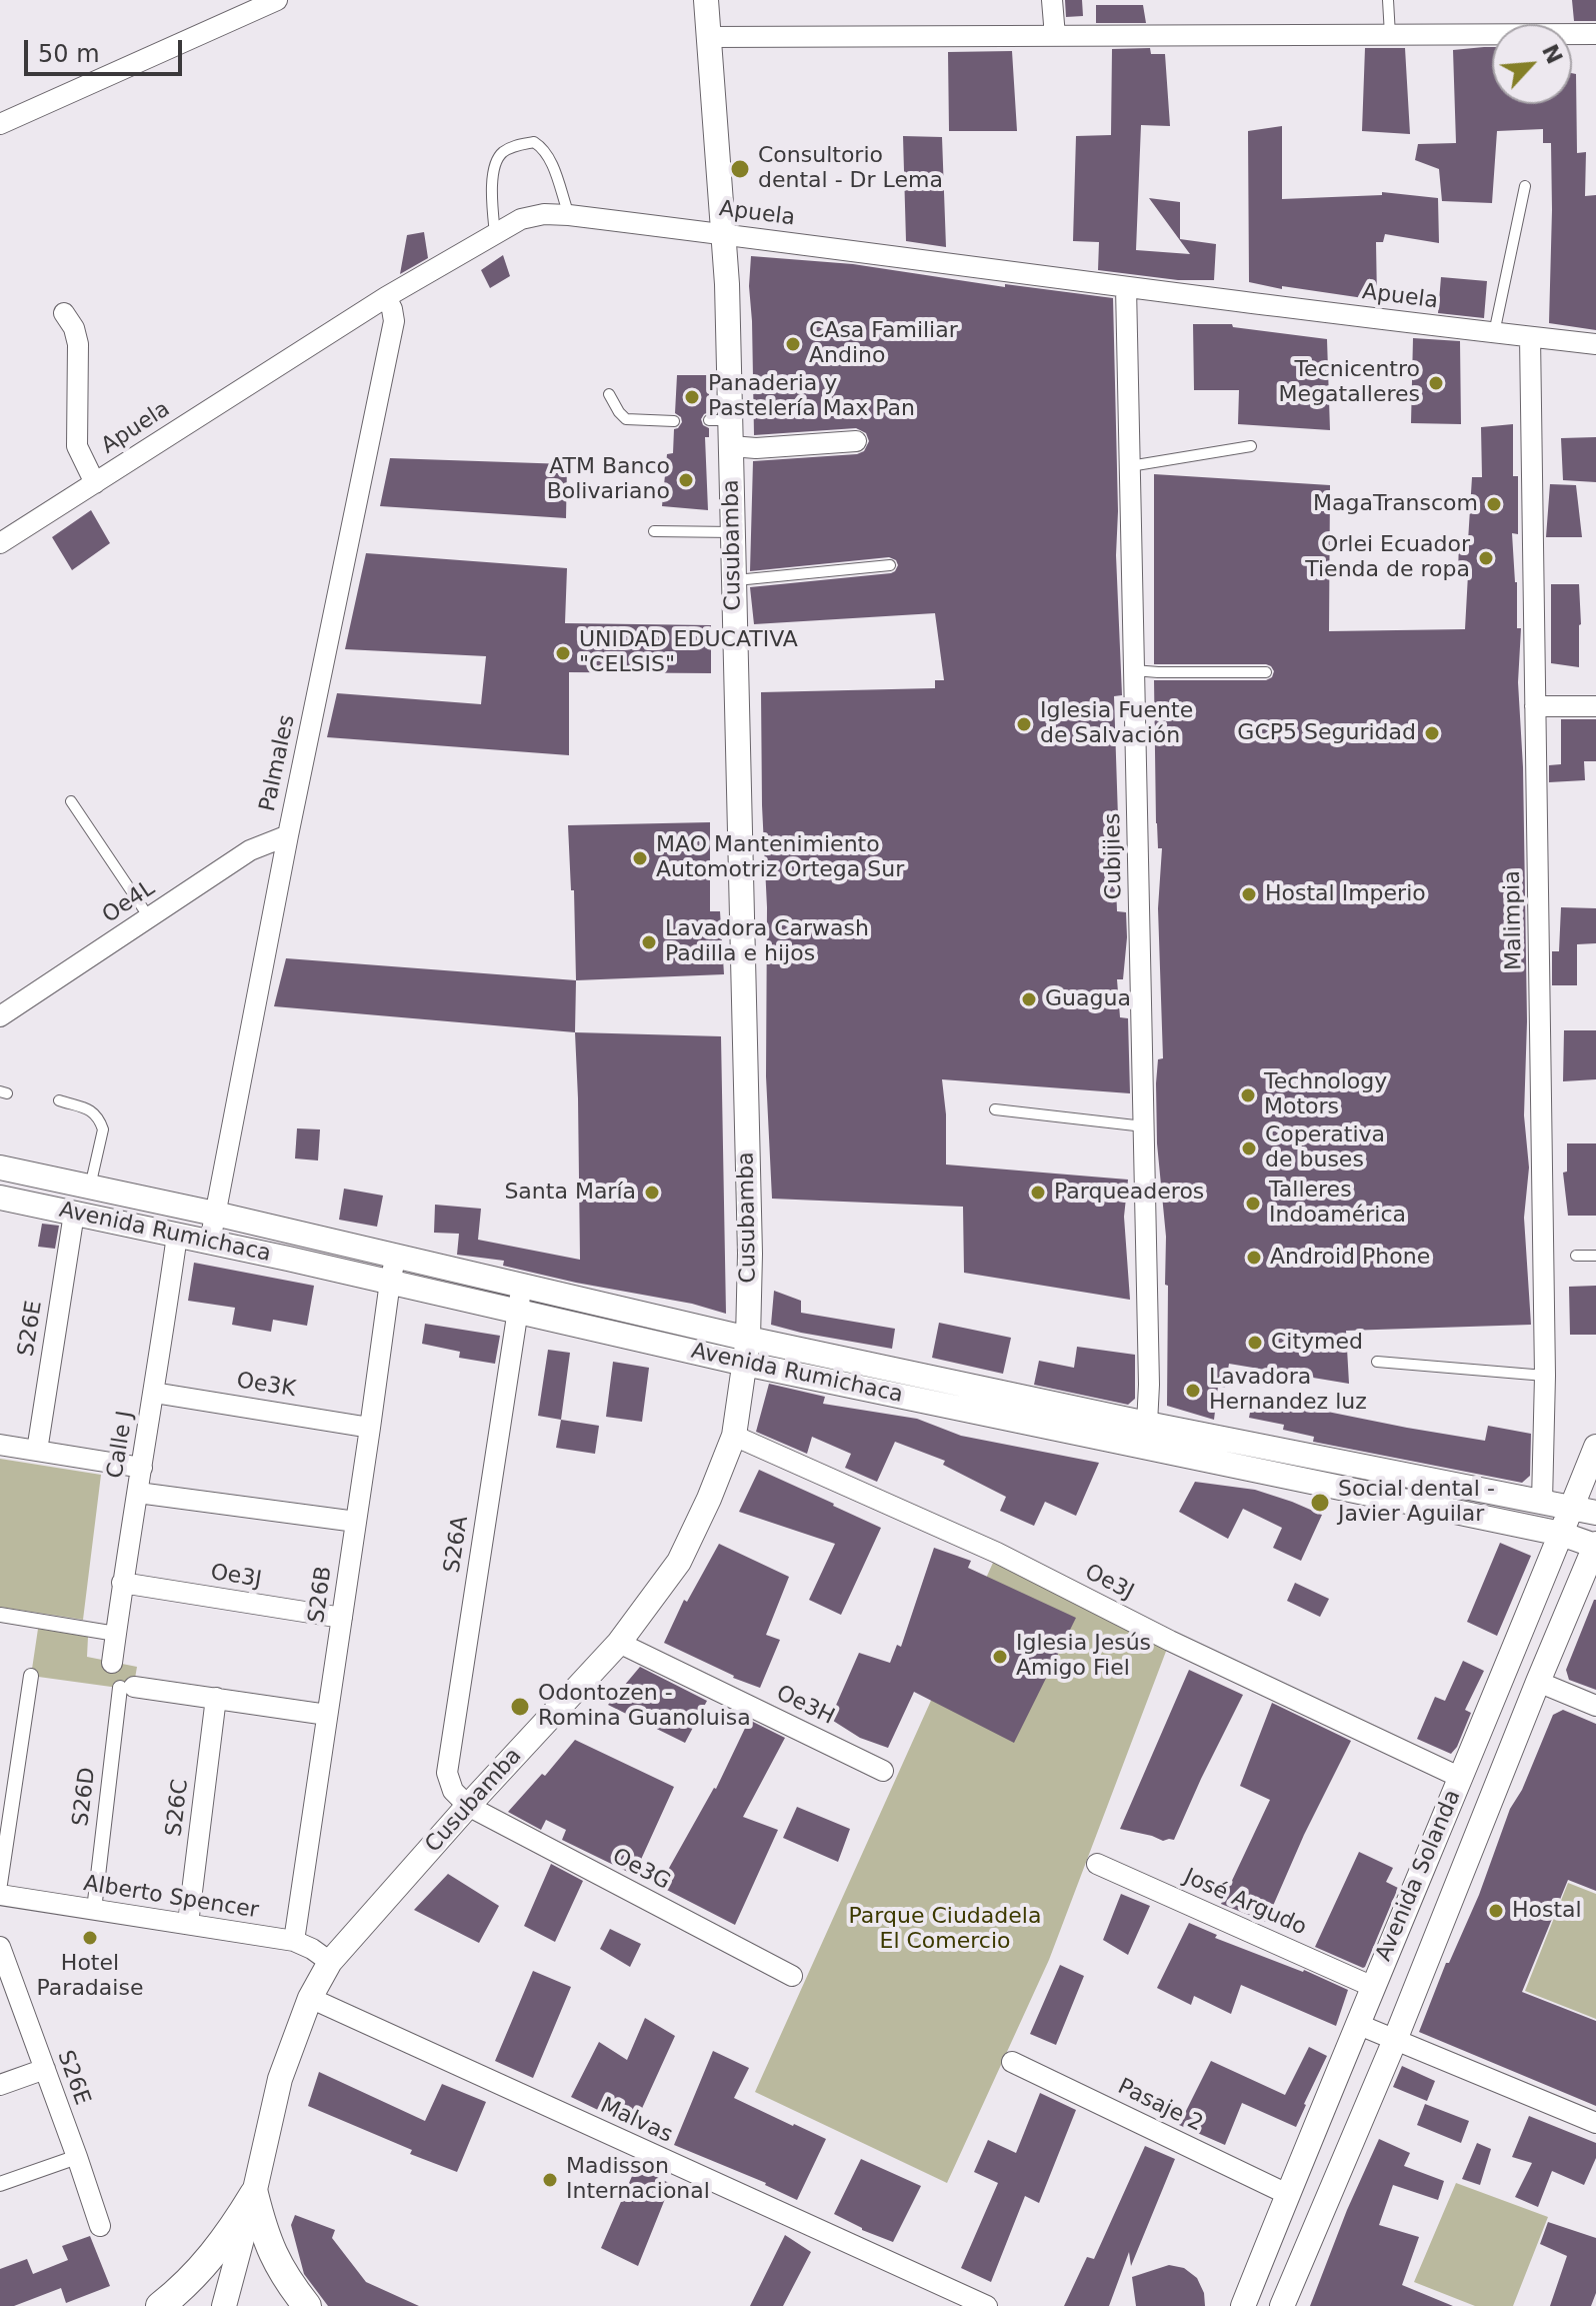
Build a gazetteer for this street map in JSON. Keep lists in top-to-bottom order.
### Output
{
  "streets": {
    "street": [
      "Apuela",
      "Cusubamba",
      "Palmales",
      "Cubijies",
      "Oe4L",
      "Malimpia",
      "Avenida Rumichaca",
      "S26E",
      "Oe3K",
      "Calle J",
      "S26A",
      "Oe3J",
      "S26B",
      "Oe3H",
      "S26D",
      "S26C",
      "Oe3G",
      "Avenida Solanda",
      "Alberto Spencer",
      "José Argudo",
      "Pasaje 2",
      "Malvas"
    ]
  },
  "crossings": [
    ["Apuela", "Cusubamba"],
    ["Apuela", "Palmales"],
    ["Apuela", "Cubijies"],
    ["Apuela", "Malimpia"],
    ["Cusubamba", "Avenida Rumichaca"],
    ["Cusubamba", "S26A"],
    ["Cusubamba", "Oe3J"],
    ["Cusubamba", "Oe3H"],
    ["Cusubamba", "Oe3G"],
    ["Cusubamba", "Alberto Spencer"],
    ["Cusubamba", "Malvas"],
    ["Palmales", "Oe4L"],
    ["Palmales", "Avenida Rumichaca"],
    ["Cubijies", "Avenida Rumichaca"],
    ["Malimpia", "Avenida Rumichaca"],
    ["Avenida Rumichaca", "S26E"],
    ["Avenida Rumichaca", "Calle J"],
    ["Avenida Rumichaca", "S26A"],
    ["Avenida Rumichaca", "S26B"],
    ["Avenida Rumichaca", "Avenida Solanda"],
    ["Oe3K", "Calle J"],
    ["Oe3K", "S26B"],
    ["Calle J", "Oe3J"],
    ["S26A", "Oe3G"],
    ["Oe3J", "S26B"],
    ["Oe3J", "Avenida Solanda"],
    ["S26B", "Alberto Spencer"],
    ["S26D", "Alberto Spencer"],
    ["S26C", "Alberto Spencer"],
    ["Avenida Solanda", "José Argudo"],
    ["Avenida Solanda", "Pasaje 2"]
  ],
  "parks": ["Parque Ciudadela El Comercio"],
  "places": [
    "Consultorio dental - Dr Lema",
    "CAsa Familiar Andino",
    "Tecnicentro Megatalleres",
    "Panaderia y Pastelería Max Pan",
    "ATM Banco Bolivariano",
    "MagaTranscom",
    "Orlei Ecuador Tienda de ropa",
    "UNIDAD EDUCATIVA \"CELSIS\"",
    "Iglesia Fuente de Salvación",
    "GCP5 Seguridad",
    "MAO Mantenimiento Automotriz Ortega Sur",
    "Hostal Imperio",
    "Lavadora Carwash Padilla e hijos",
    "Guagua",
    "Technology Motors",
    "Coperativa de buses",
    "Santa María",
    "Parqueaderos",
    "Talleres Indoamérica",
    "Android Phone",
    "Citymed",
    "Lavadora Hernandez luz",
    "Social dental - Javier Aguilar",
    "Iglesia Jesús Amigo Fiel",
    "Odontozen - Romina Guanoluisa",
    "Hostal",
    "Hotel Paradaise",
    "Madisson Internacional"
  ],
  "scale_bar": "50 m",
  "north": "top right"
}
